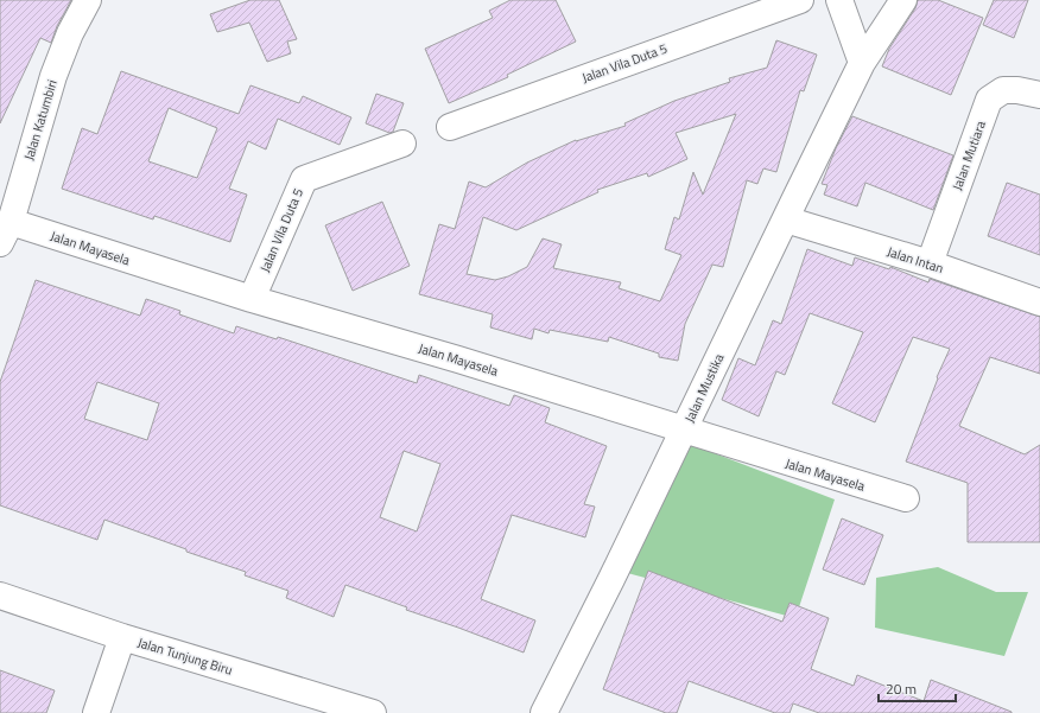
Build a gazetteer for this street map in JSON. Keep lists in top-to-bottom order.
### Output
{
  "streets": {
    "street": [
      "Jalan Vila Duta 5",
      "Jalan Katumbiri",
      "Jalan Mutiara",
      "Jalan Mayasela",
      "Jalan Intan",
      "Jalan Mustika",
      "Jalan Tunjung Biru"
    ]
  },
  "crossings": [
    ["Jalan Vila Duta 5", "Jalan Mayasela"],
    ["Jalan Katumbiri", "Jalan Mayasela"],
    ["Jalan Mutiara", "Jalan Intan"],
    ["Jalan Mayasela", "Jalan Mustika"]
  ],
  "scale_bar": "20 m"
}
